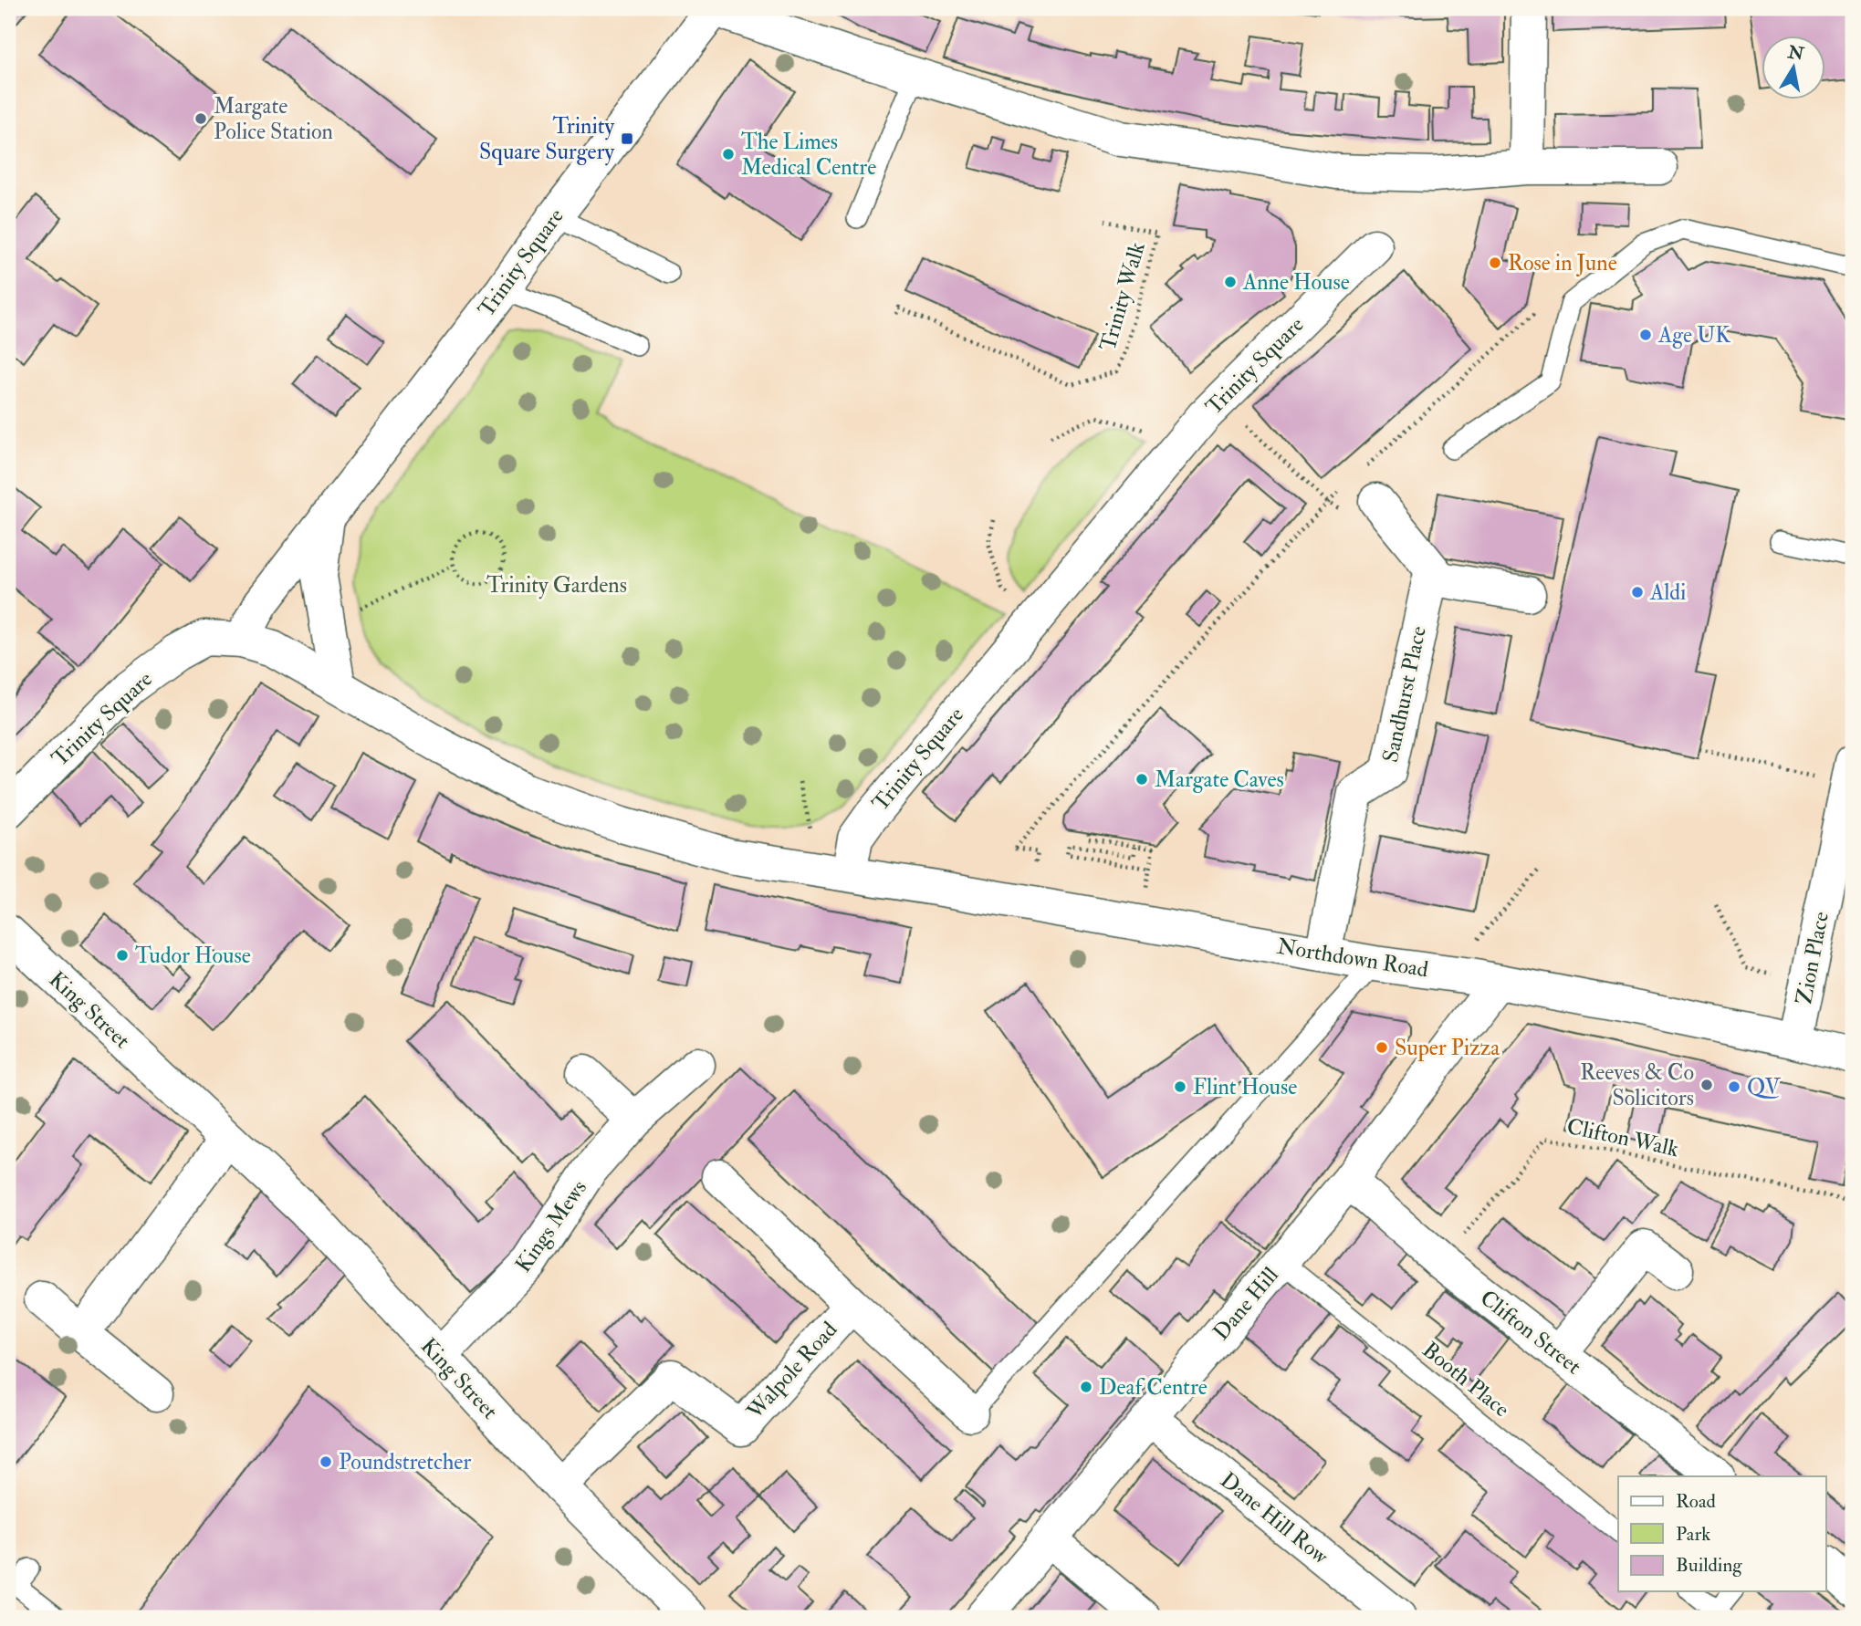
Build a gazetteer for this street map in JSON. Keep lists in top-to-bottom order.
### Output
{
  "streets": {
    "street": [
      "Trinity Square",
      "Sandhurst Place",
      "Northdown Road",
      "Zion Place",
      "King Street",
      "Kings Mews",
      "Dane Hill",
      "Clifton Street",
      "Walpole Road",
      "Dane Hill Row"
    ],
    "lane": ["Booth Place"],
    "path": ["Trinity Walk", "Clifton Walk"]
  },
  "crossings": [
    ["Trinity Square", "Northdown Road"],
    ["Sandhurst Place", "Northdown Road"],
    ["Northdown Road", "Zion Place"],
    ["Northdown Road", "Dane Hill"],
    ["King Street", "Kings Mews"],
    ["King Street", "Walpole Road"],
    ["Clifton Walk", "Clifton Street"],
    ["Dane Hill", "Clifton Street"],
    ["Dane Hill", "Booth Place"],
    ["Dane Hill", "Dane Hill Row"]
  ],
  "parks": ["Trinity Gardens"],
  "places": {
    "other": [
      "Margate Police Station",
      "The Limes Medical Centre",
      "Rose in June",
      "Anne House",
      "Age UK",
      "Aldi",
      "Margate Caves",
      "Tudor House",
      "Super Pizza",
      "Reeves & Co Solicitors",
      "Flint House",
      "QV",
      "Deaf Centre",
      "Poundstretcher"
    ],
    "transit": ["Trinity Square Surgery"]
  },
  "legend": ["Road", "Park", "Building"],
  "north": "top"
}
